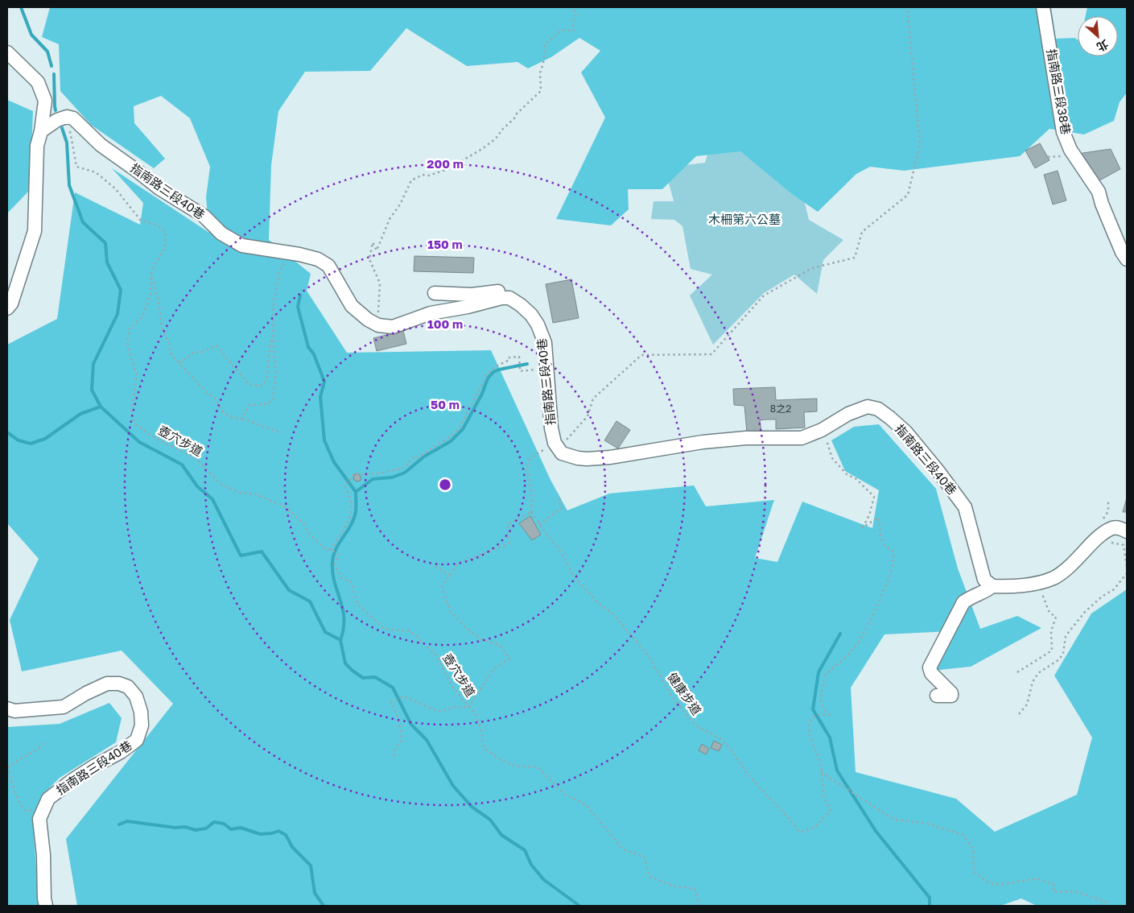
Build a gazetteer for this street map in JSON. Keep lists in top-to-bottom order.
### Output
{
  "streets": {
    "street": ["指南路三段38巷", "指南路三段40巷"],
    "path": ["壺穴步道", "健康步道"]
  },
  "crossings": [
    ["指南路三段40巷", "壺穴步道"],
    ["指南路三段40巷", "健康步道"]
  ],
  "parks": ["木柵第六公墓"],
  "house_numbers": ["8之2"],
  "north": "bottom right",
  "rings": [
    "200 m",
    "150 m",
    "100 m",
    "50 m"
  ]
}
